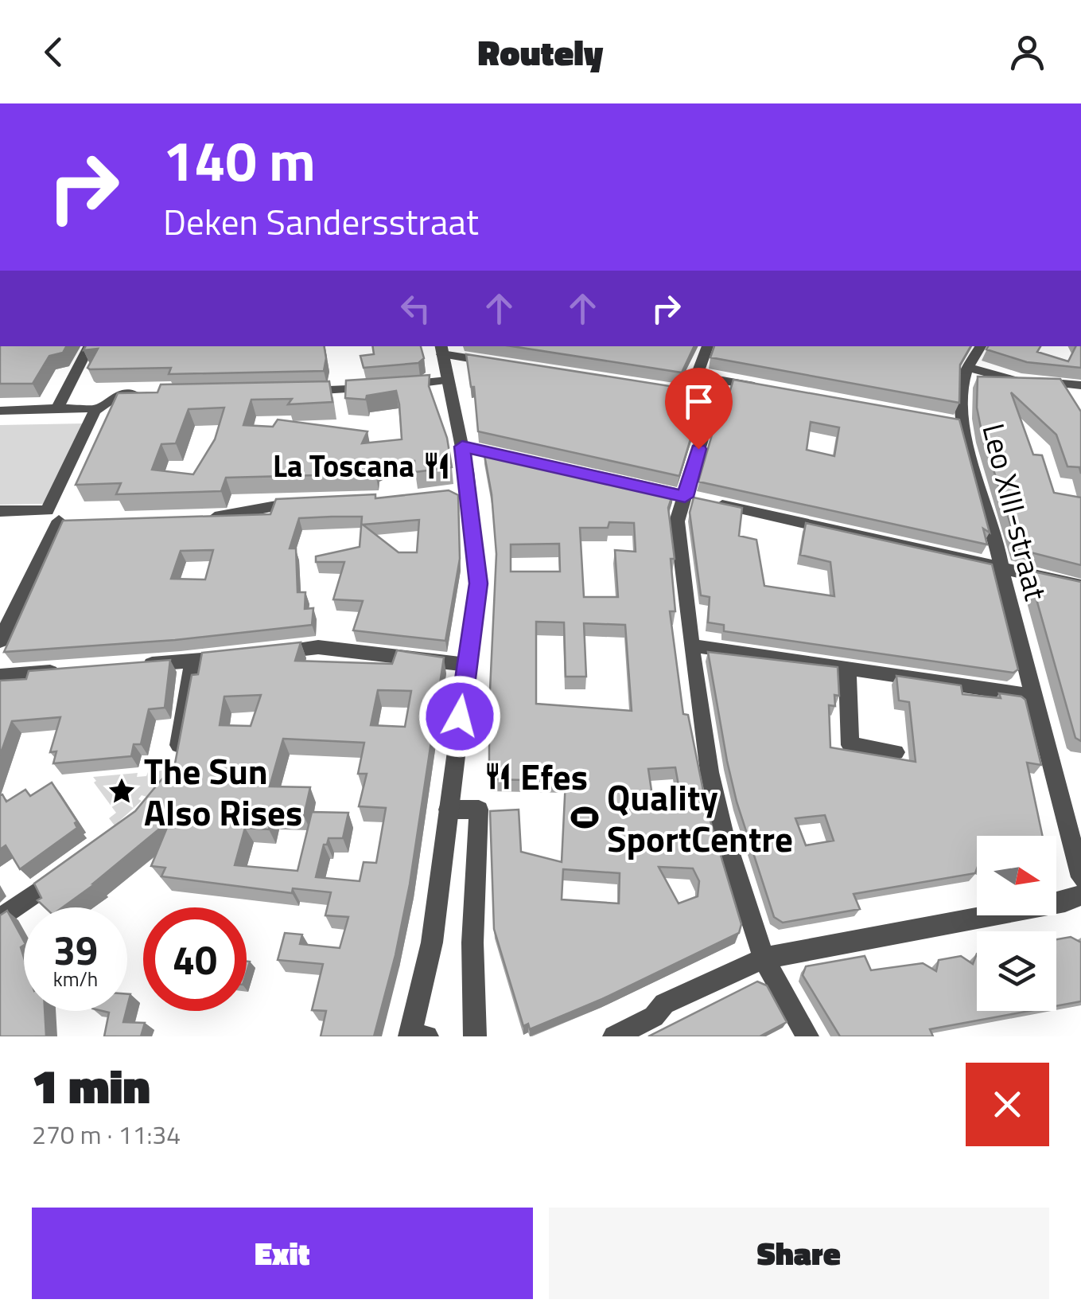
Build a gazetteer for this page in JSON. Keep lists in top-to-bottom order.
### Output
{
  "streets": {
    "street": ["Leo XIII-straat"]
  },
  "places": {
    "restaurant": ["La Toscana", "Efes"],
    "place": ["The Sun Also Rises"],
    "sports": ["Quality SportCentre"]
  },
  "north": "right",
  "page": {
    "header": "Routely",
    "turn": ["140 m", "Deken Sandersstraat"],
    "speed": "39 km/h",
    "limit": "40",
    "heading": ["1 min", "270 m · 11:34"],
    "buttons": ["Exit", "Share"]
  }
}
